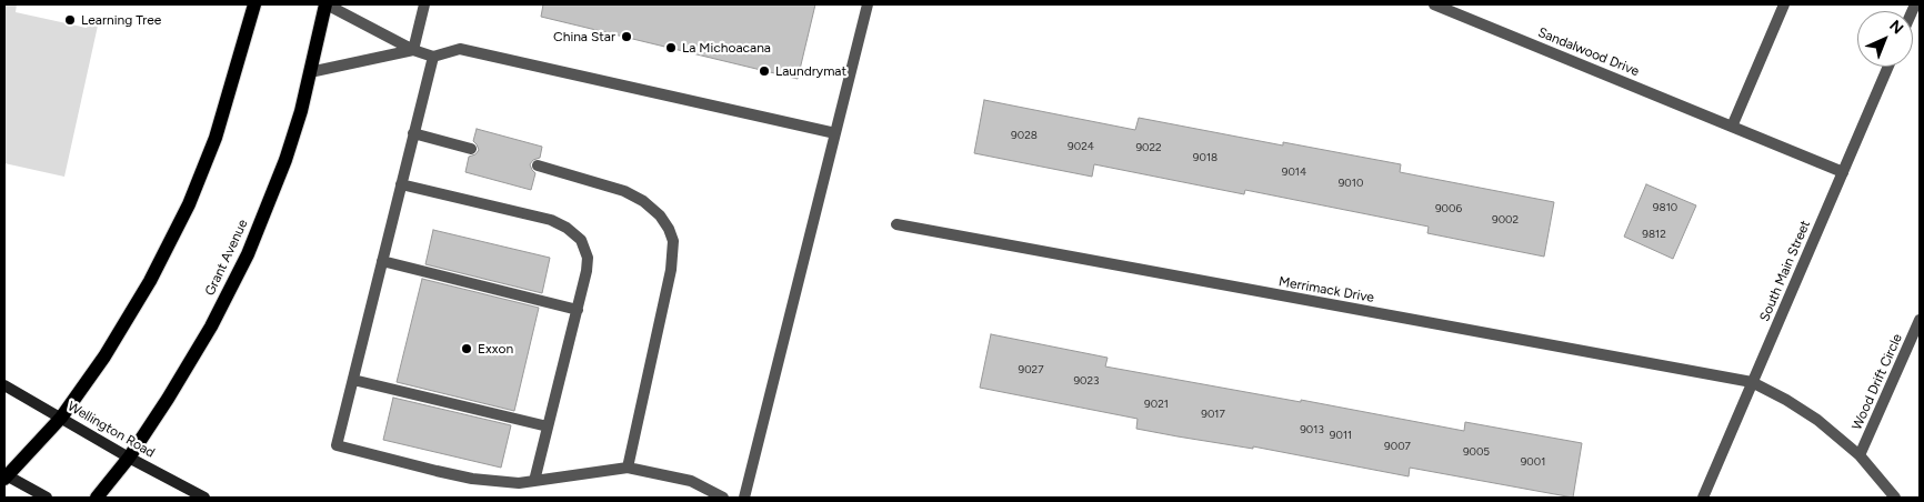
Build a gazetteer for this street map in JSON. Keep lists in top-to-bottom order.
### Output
{
  "streets": {
    "main road": ["Grant Avenue", "Wellington Road"],
    "street": [
      "Sandalwood Drive",
      "South Main Street",
      "Merrimack Drive",
      "Wood Drift Circle"
    ]
  },
  "crossings": [
    ["Sandalwood Drive", "South Main Street"],
    ["Grant Avenue", "Wellington Road"],
    ["South Main Street", "Merrimack Drive"],
    ["South Main Street", "Wood Drift Circle"],
    ["Merrimack Drive", "Wood Drift Circle"]
  ],
  "places": [
    "Learning Tree",
    "China Star",
    "La Michoacana",
    "Laundrymat",
    "Exxon"
  ],
  "house_numbers": [
    "9028",
    "9024",
    "9022",
    "9018",
    "9014",
    "9010",
    "9810",
    "9006",
    "9002",
    "9812",
    "9027",
    "9023",
    "9021",
    "9017",
    "9013",
    "9011",
    "9007",
    "9005",
    "9001"
  ],
  "north": "top right"
}
